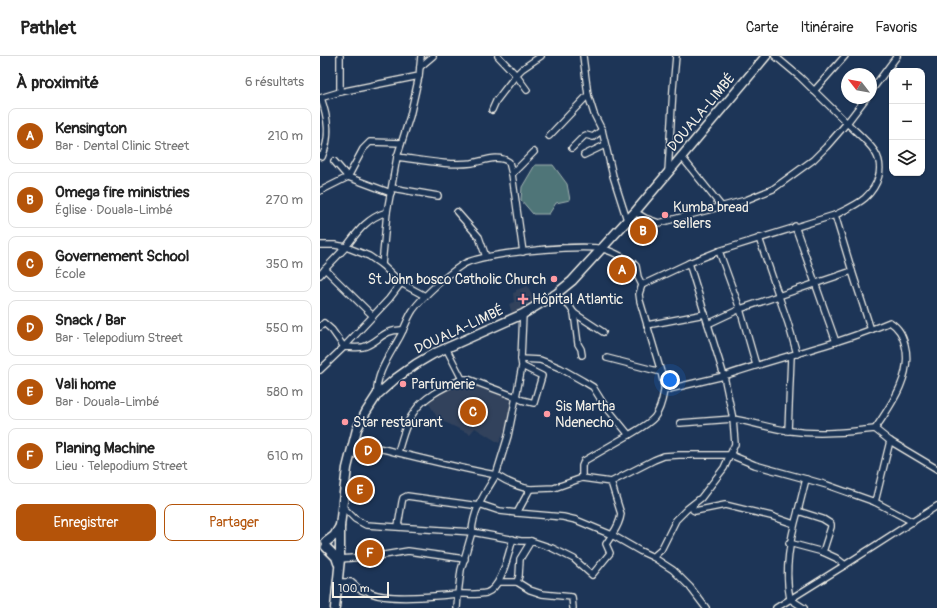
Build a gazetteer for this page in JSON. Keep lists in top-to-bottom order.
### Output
{
  "streets": {
    "highway": ["DOUALA-LIMBÉ"]
  },
  "places": {
    "other": [
      "Kumba bread sellers",
      "St John bosco Catholic Church",
      "Parfumerie",
      "Sis Martha Ndenecho",
      "Star restaurant"
    ],
    "health": ["Hôpital Atlantic"]
  },
  "scale_bar": "100 m",
  "north": "top left",
  "page": {
    "header": "Pathlet",
    "nav": ["Carte", "Itinéraire", "Favoris"],
    "heading": ["À proximité", "6 résultats"],
    "map_buttons": ["+", "−"],
    "list": [
      {
        "mark": "A",
        "name": "Kensington",
        "note": "Bar · Dental Clinic Street",
        "value": "210 m"
      },
      {
        "mark": "B",
        "name": "Omega fire ministries",
        "note": "Église · Douala-Limbé",
        "value": "270 m"
      },
      {
        "mark": "C",
        "name": "Governement School",
        "note": "École",
        "value": "350 m"
      },
      {
        "mark": "D",
        "name": "Snack / Bar",
        "note": "Bar · Telepodium Street",
        "value": "550 m"
      },
      {
        "mark": "E",
        "name": "Vali home",
        "note": "Bar · Douala-Limbé",
        "value": "580 m"
      },
      {
        "mark": "F",
        "name": "Planing Machine",
        "note": "Lieu · Telepodium Street",
        "value": "610 m"
      }
    ],
    "pins": [
      "B",
      "A",
      "C",
      "D",
      "E",
      "F"
    ],
    "buttons": ["Enregistrer", "Partager"],
    "scale": "100 m"
  }
}
